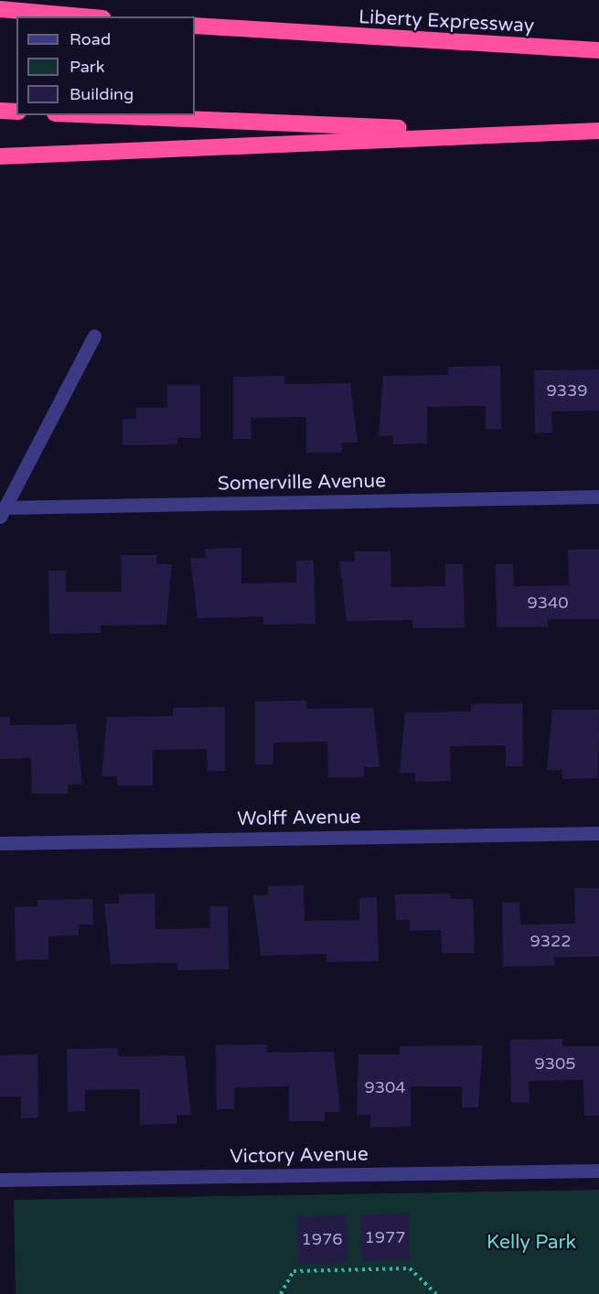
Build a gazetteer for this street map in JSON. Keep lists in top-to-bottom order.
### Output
{
  "streets": {
    "highway": ["Liberty Expressway"],
    "street": ["Somerville Avenue", "Wolff Avenue", "Victory Avenue"]
  },
  "parks": ["Kelly Park"],
  "house_numbers": [
    "9339",
    "9340",
    "9322",
    "9305",
    "9304",
    "1977",
    "1976"
  ],
  "legend": ["Road", "Park", "Building"]
}
